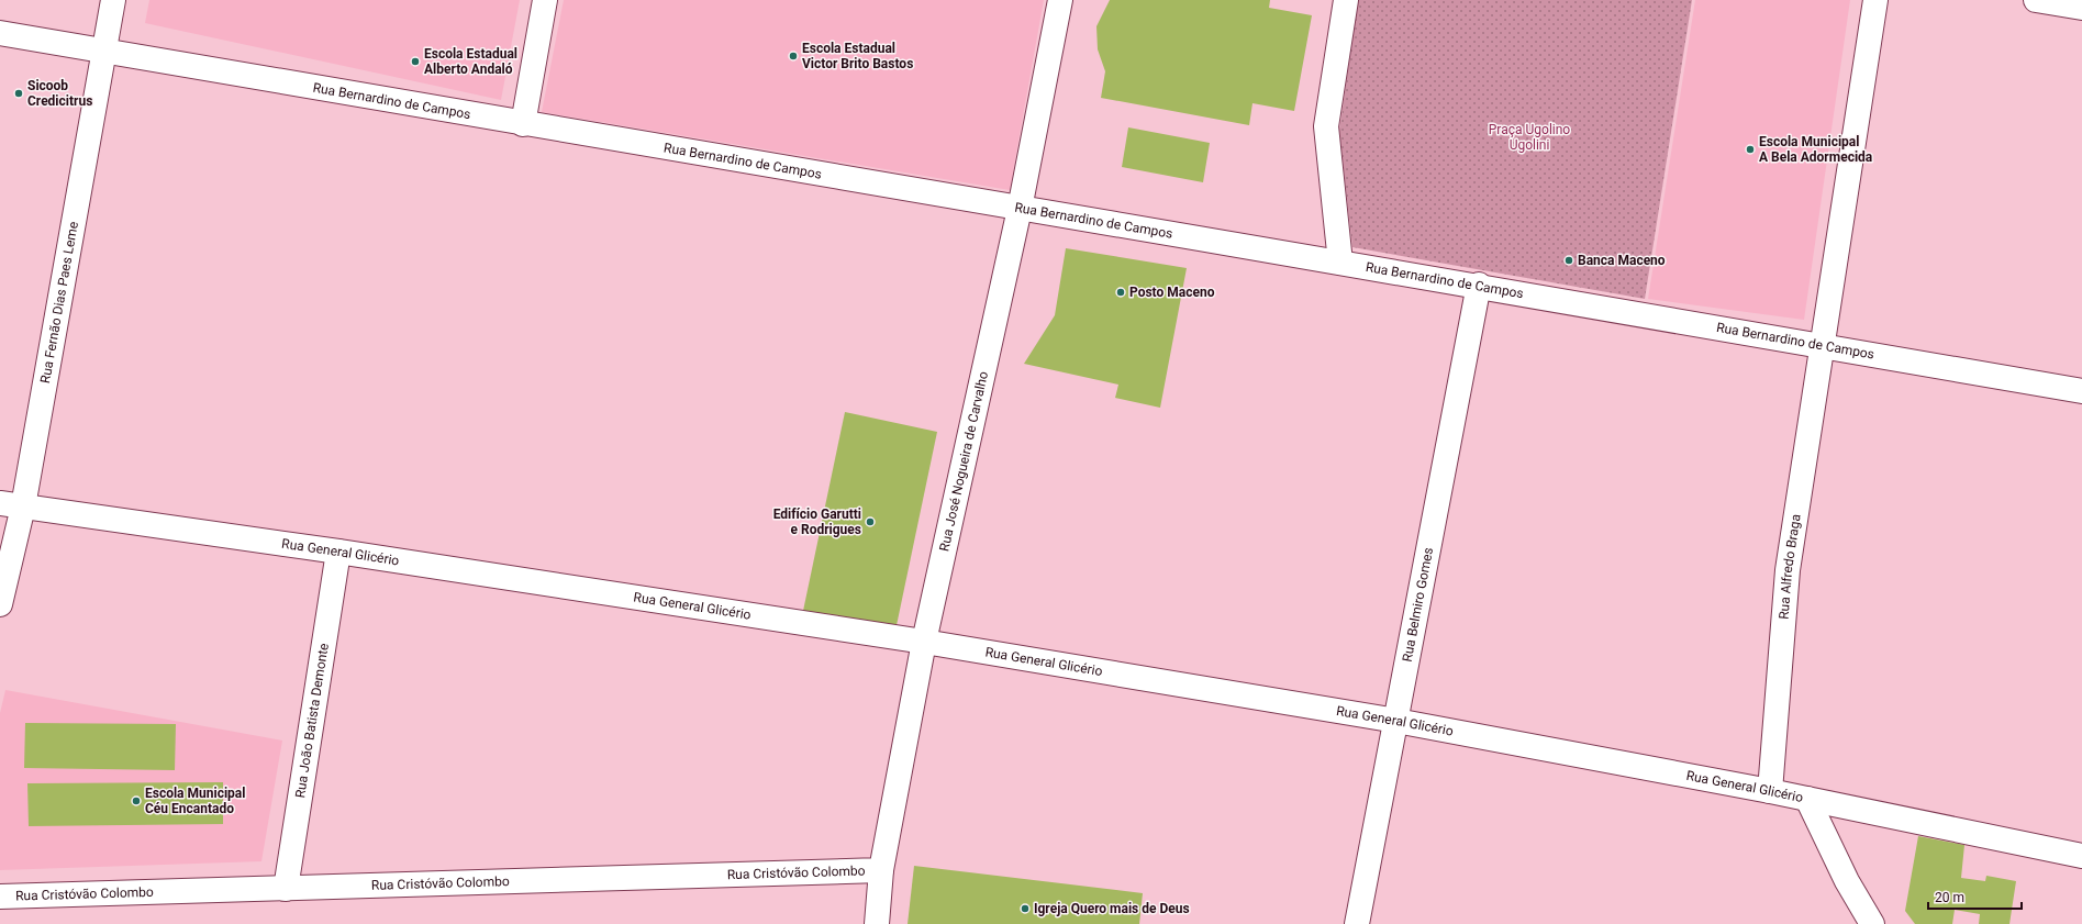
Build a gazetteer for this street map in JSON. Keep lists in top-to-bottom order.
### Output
{
  "streets": {
    "street": [
      "Rua Bernardino de Campos",
      "Rua Fernão Dias Paes Leme",
      "Rua José Nogueira de Carvalho",
      "Rua General Glicério",
      "Rua Alfredo Braga",
      "Rua Belmiro Gomes",
      "Rua João Batista Demonte",
      "Rua Cristóvão Colombo"
    ]
  },
  "crossings": [
    ["Rua Bernardino de Campos", "Rua Fernão Dias Paes Leme"],
    ["Rua Bernardino de Campos", "Rua José Nogueira de Carvalho"],
    ["Rua Bernardino de Campos", "Rua Alfredo Braga"],
    ["Rua Bernardino de Campos", "Rua Belmiro Gomes"],
    ["Rua Fernão Dias Paes Leme", "Rua General Glicério"],
    ["Rua José Nogueira de Carvalho", "Rua General Glicério"],
    ["Rua José Nogueira de Carvalho", "Rua Cristóvão Colombo"],
    ["Rua General Glicério", "Rua Alfredo Braga"],
    ["Rua General Glicério", "Rua Belmiro Gomes"],
    ["Rua General Glicério", "Rua João Batista Demonte"],
    ["Rua João Batista Demonte", "Rua Cristóvão Colombo"]
  ],
  "parks": ["Praça Ugolino Ugolini"],
  "places": [
    "Escola Estadual Victor Brito Bastos",
    "Escola Estadual Alberto Andaló",
    "Sicoob Credicitrus",
    "Escola Municipal A Bela Adormecida",
    "Banca Maceno",
    "Posto Maceno",
    "Edifício Garutti e Rodrigues",
    "Escola Municipal Céu Encantado",
    "Igreja Quero mais de Deus"
  ],
  "scale_bar": "20 m"
}
